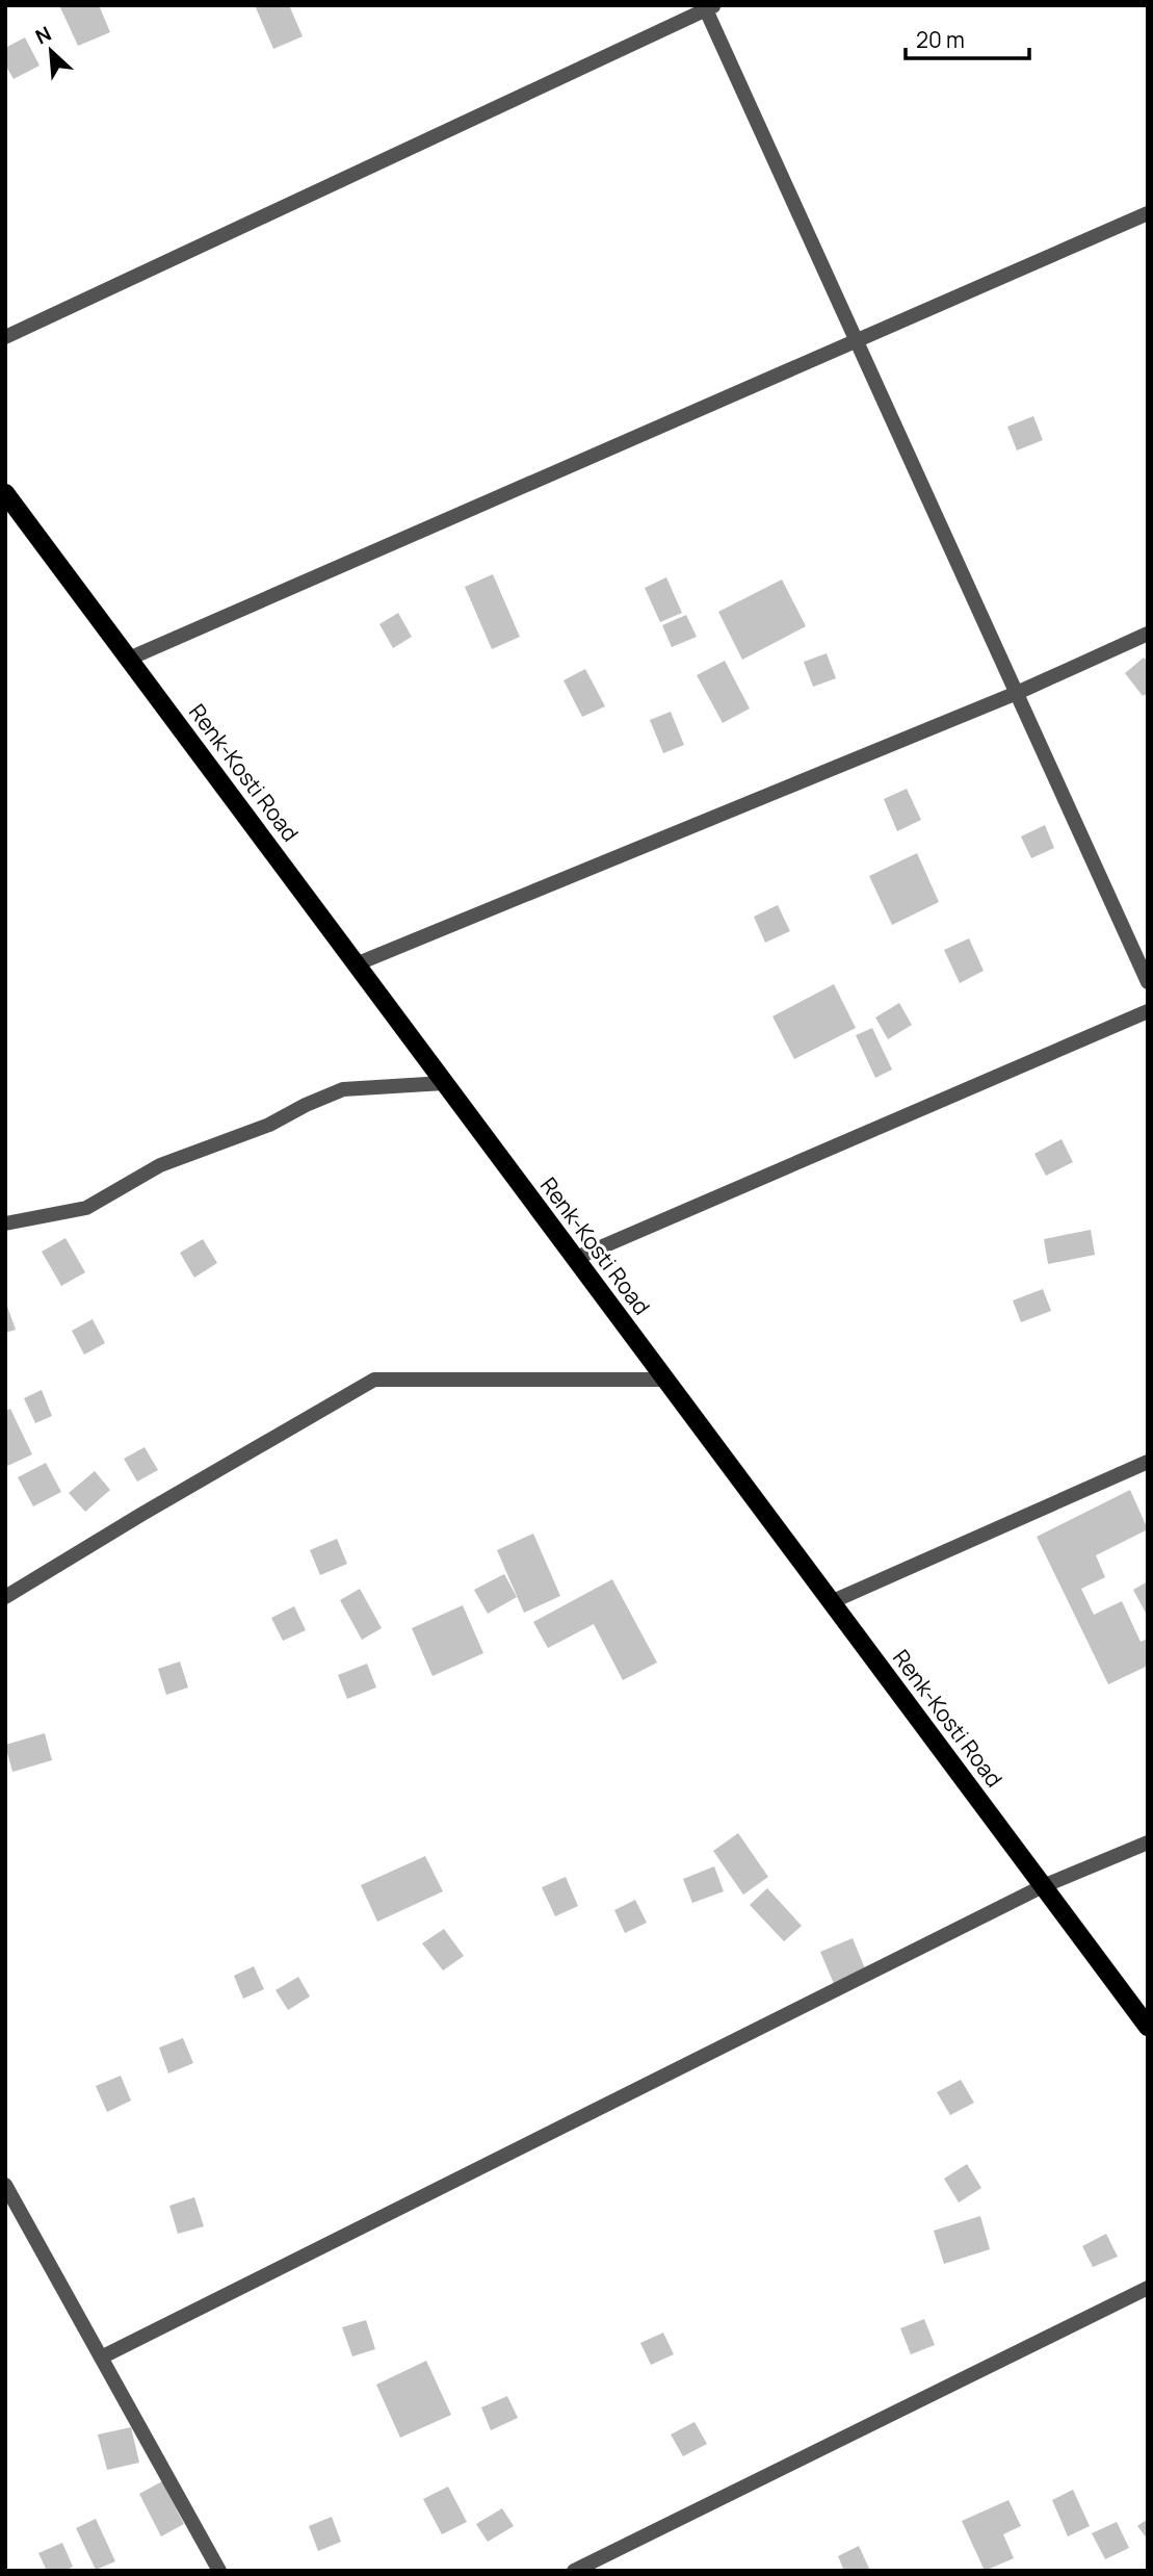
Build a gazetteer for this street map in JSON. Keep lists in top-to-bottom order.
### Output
{
  "streets": {
    "main road": ["Renk-Kosti Road"]
  },
  "scale_bar": "20 m",
  "north": "top left"
}
